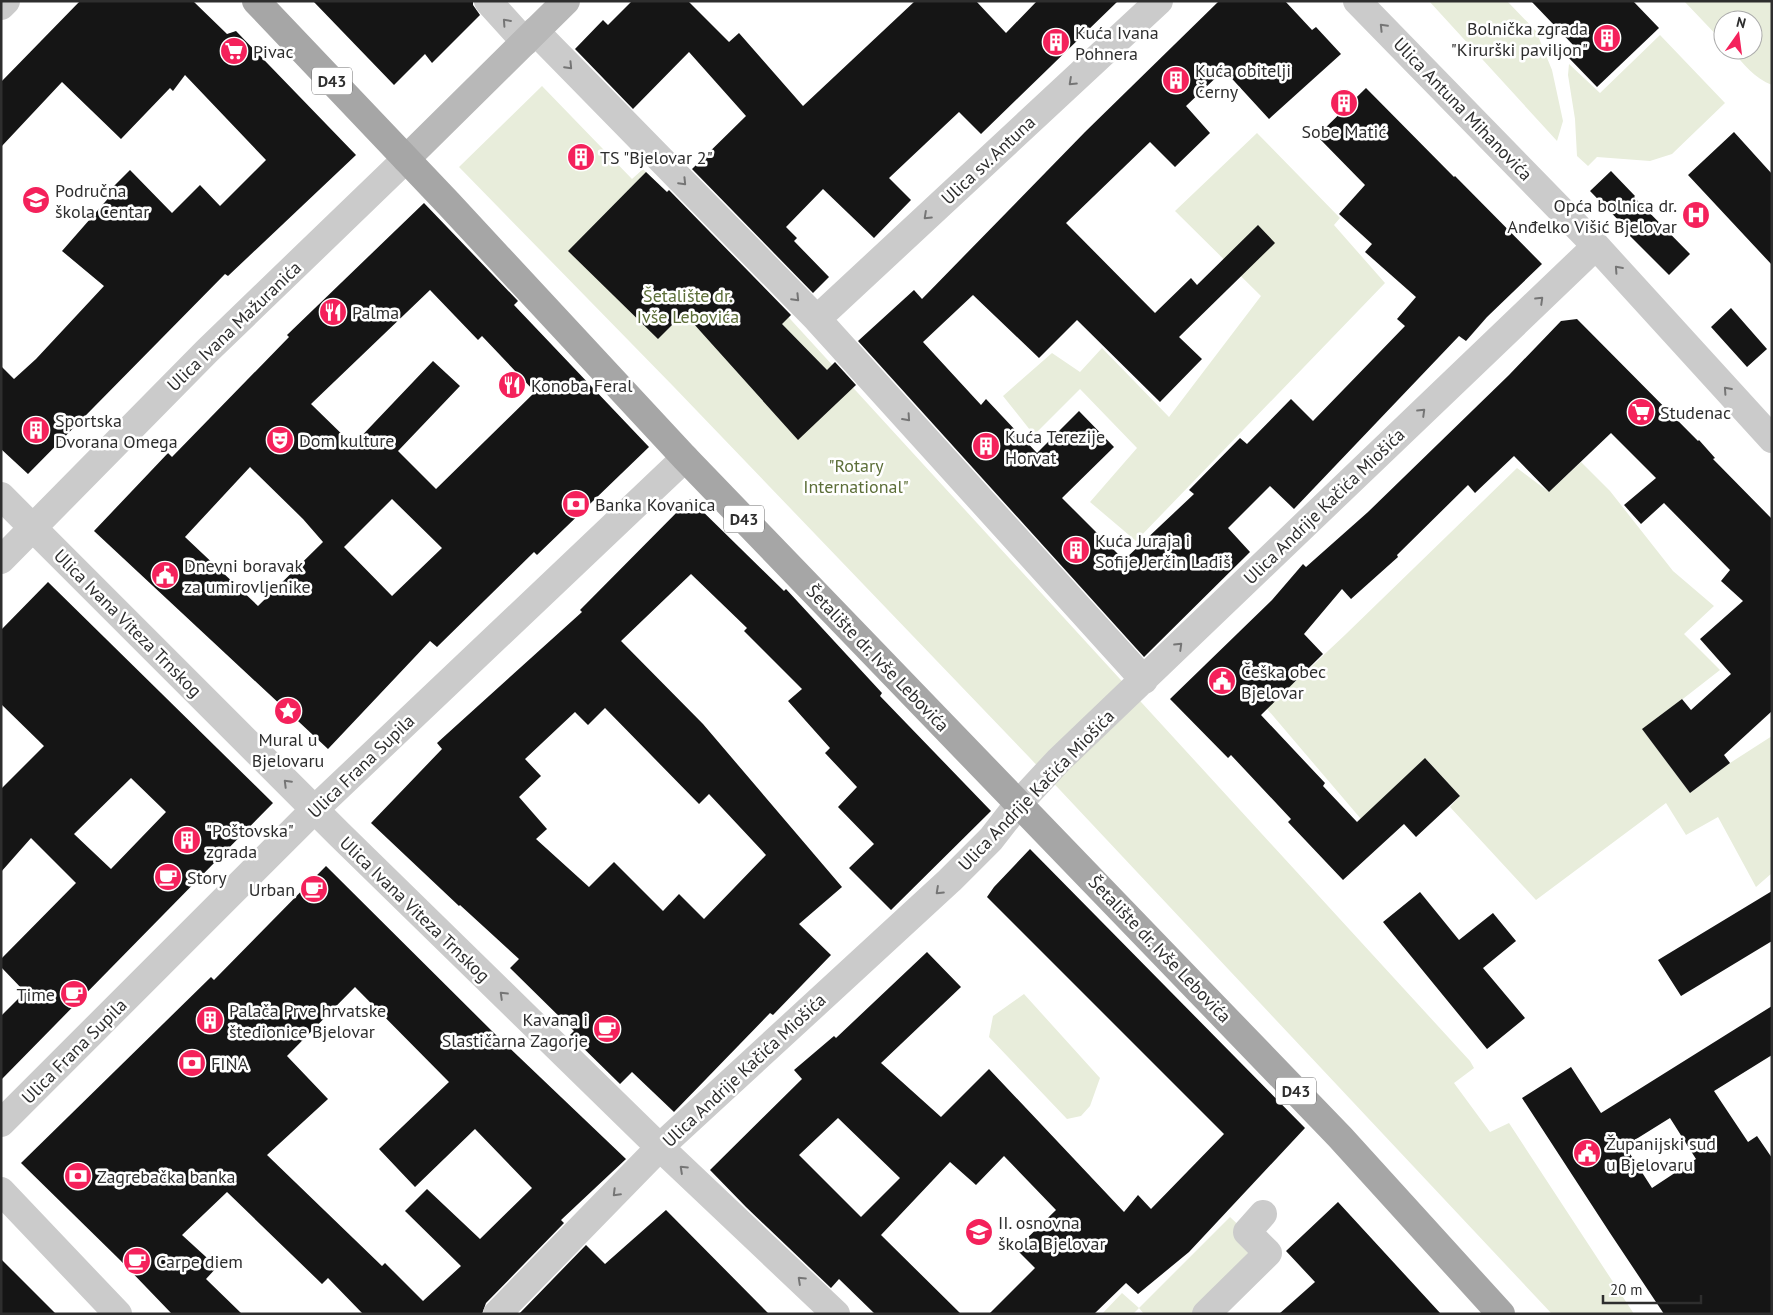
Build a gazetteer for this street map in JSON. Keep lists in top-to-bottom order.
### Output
{
  "streets": {
    "main road": ["D43", "Šetalište dr. Ivše Lebovića"],
    "street": [
      "Ulica Antuna Mihanovića",
      "Ulica sv. Antuna",
      "Ulica Ivana Mažuranića",
      "Ulica Andrije Kačića Miošića",
      "Ulica Ivana Viteza Trnskog",
      "Ulica Frana Supila"
    ]
  },
  "crossings": [
    ["Ulica Antuna Mihanovića", "Ulica Andrije Kačića Miošića"],
    ["Ulica Ivana Mažuranića", "Ulica Ivana Viteza Trnskog"],
    ["Ulica Ivana Mažuranića", "Šetalište dr. Ivše Lebovića"],
    ["Ulica Andrije Kačića Miošića", "Ulica Ivana Viteza Trnskog"],
    ["Ulica Andrije Kačića Miošića", "Šetalište dr. Ivše Lebovića"],
    ["Ulica Ivana Viteza Trnskog", "Ulica Frana Supila"],
    ["Šetalište dr. Ivše Lebovića", "Ulica Frana Supila"]
  ],
  "one_way": ["Ulica Antuna Mihanovića", "Ulica sv. Antuna", "Ulica Ivana Viteza Trnskog"],
  "parks": ["Šetalište dr. Ivše Lebovića", "\"Rotary International\""],
  "places": {
    "building": [
      "Bolnička zgrada \"Kirurški paviljon\"",
      "Kuća Ivana Pohnera",
      "Kuća obitelji Černy",
      "Sobe Matić",
      "TS \"Bjelovar 2\"",
      "Sportska Dvorana Omega",
      "Kuća Terezije Horvat",
      "Kuća Juraja i Sofije Jerčin Ladiš",
      "\"Poštovska\" zgrada",
      "Palača Prve hrvatske štedionice Bjelovar"
    ],
    "supermarket": ["Pivac", "Studenac"],
    "school or university": ["Područna škola Centar", "II. osnovna škola Bjelovar"],
    "hospital": ["Opća bolnica dr. Anđelko Višić Bjelovar"],
    "restaurant": ["Palma", "Konoba Feral"],
    "theatre": ["Dom kulture"],
    "bank": ["Banka Kovanica", "FINA", "Zagrebačka banka"],
    "public building": ["Dnevni boravak za umirovljenike", "Češka obec Bjelovar", "Županijski sud u Bjelovaru"],
    "place": ["Mural u Bjelovaru"],
    "cafe": [
      "Story",
      "Urban",
      "Time",
      "Kavana i Slastičarna Zagorje",
      "Carpe diem"
    ]
  },
  "scale_bar": "20 m",
  "north": "top"
}
